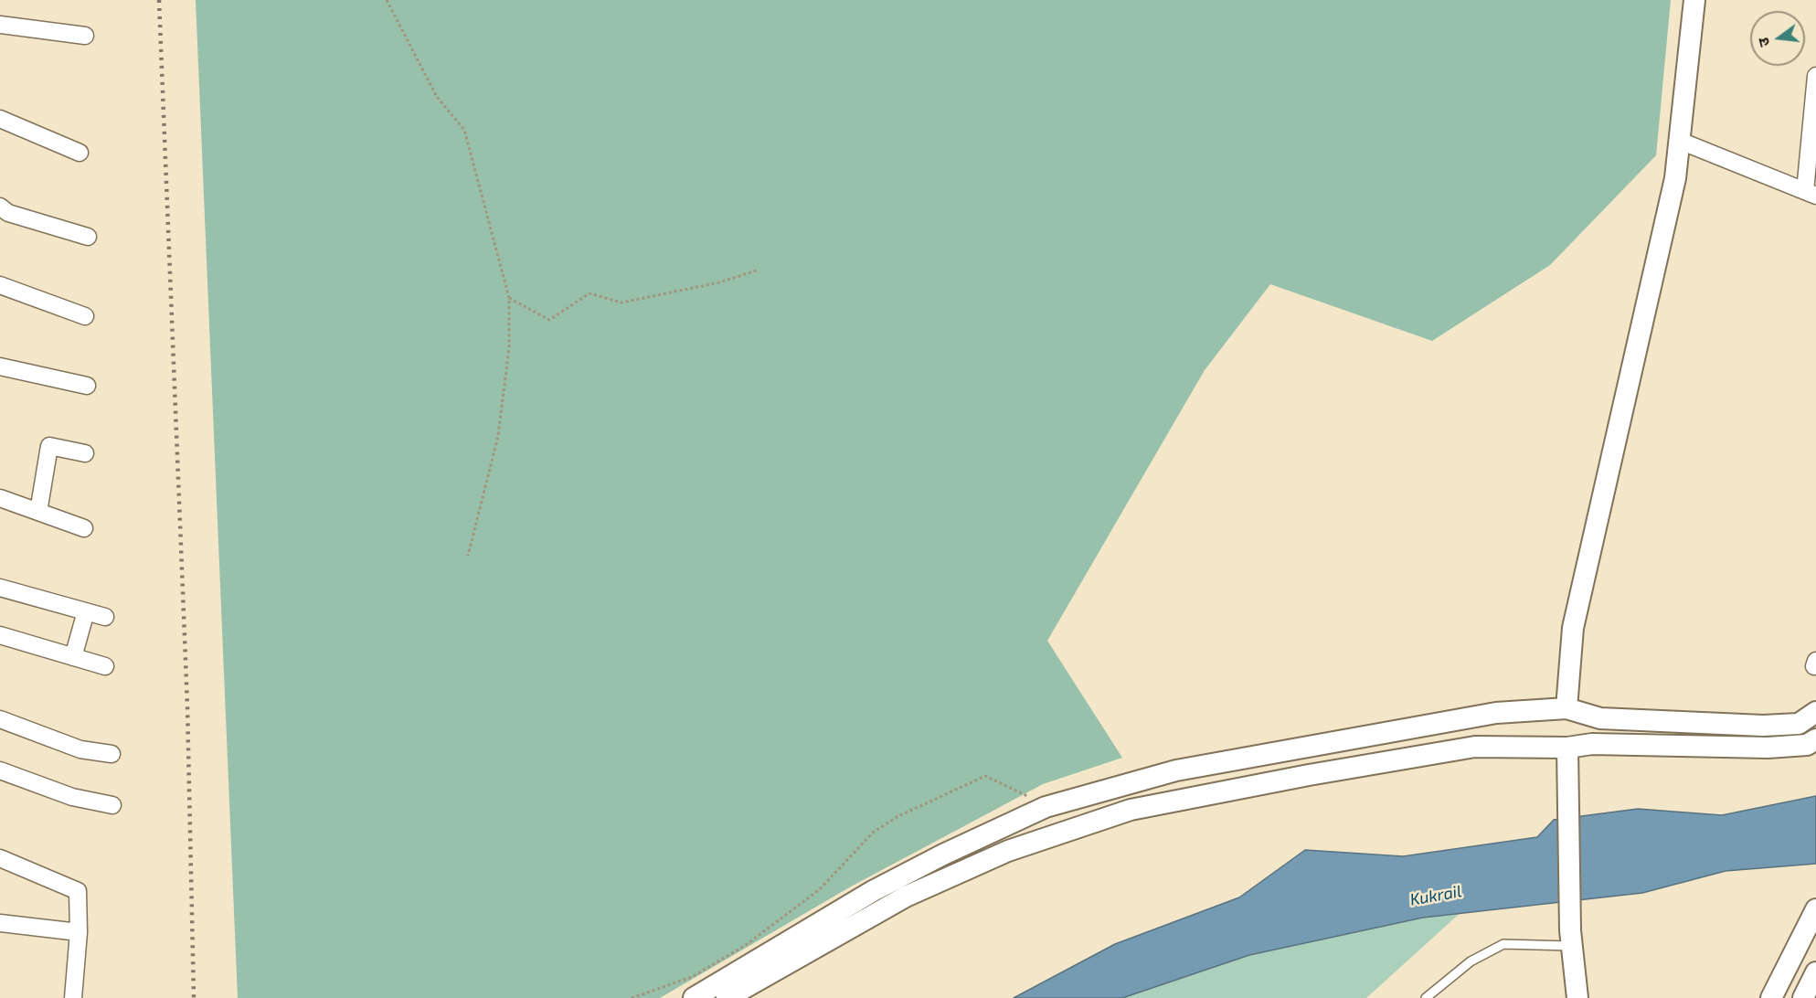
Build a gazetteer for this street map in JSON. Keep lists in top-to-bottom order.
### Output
{
  "water": ["Kukrail"],
  "north": "left"
}
